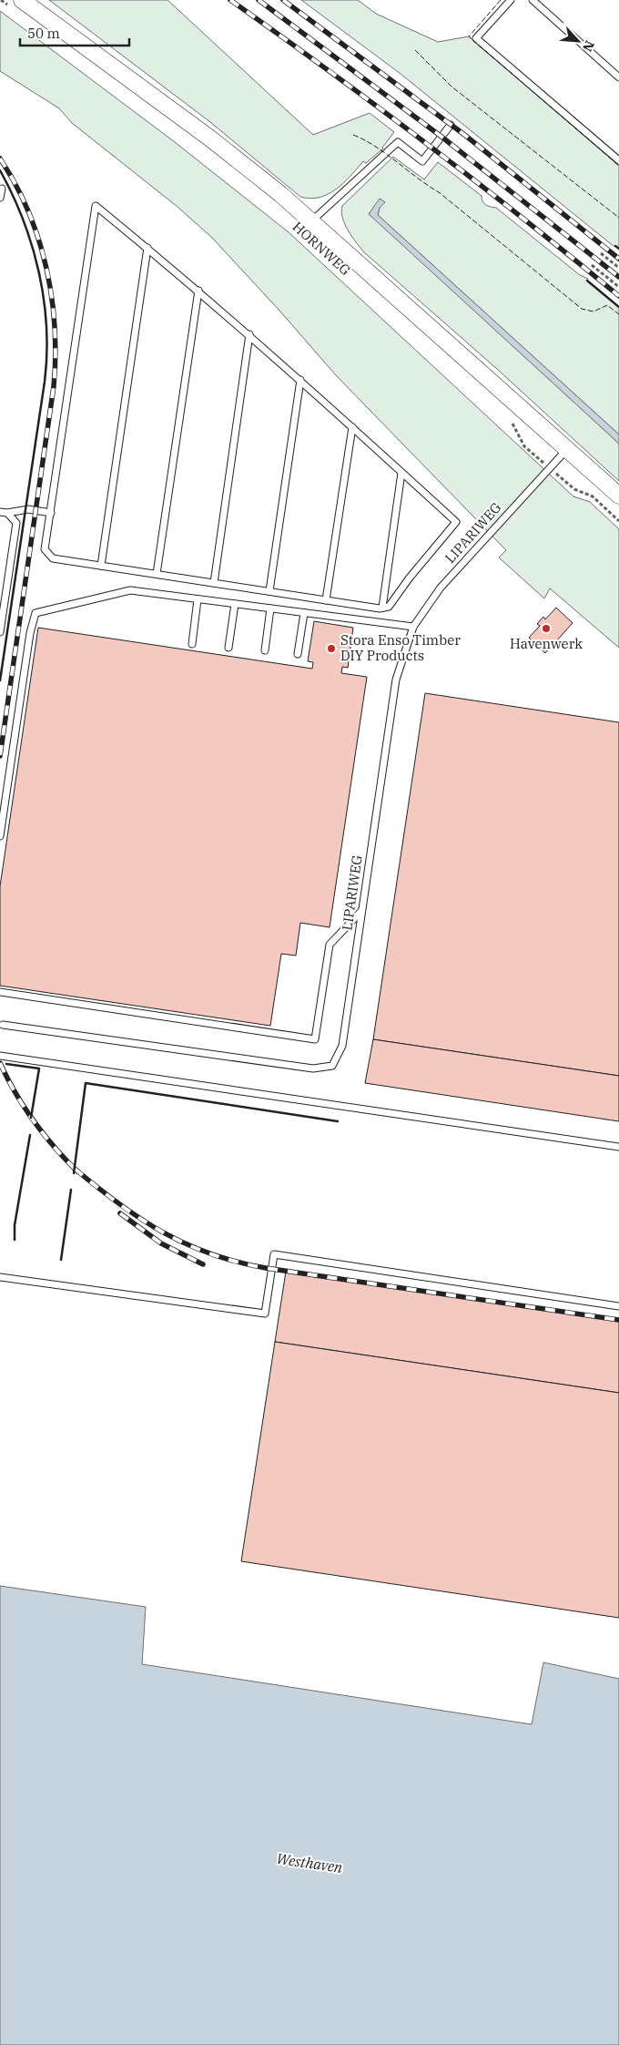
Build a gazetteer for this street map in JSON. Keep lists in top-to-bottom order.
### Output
{
  "streets": {
    "street": ["HORNWEG"],
    "lane": ["LIPARIWEG"]
  },
  "crossings": [
    ["HORNWEG", "LIPARIWEG"]
  ],
  "water": ["Westhaven"],
  "places": ["Havenwerk", "Stora Enso Timber DIY Products"],
  "scale_bar": "50 m",
  "north": "bottom right"
}
